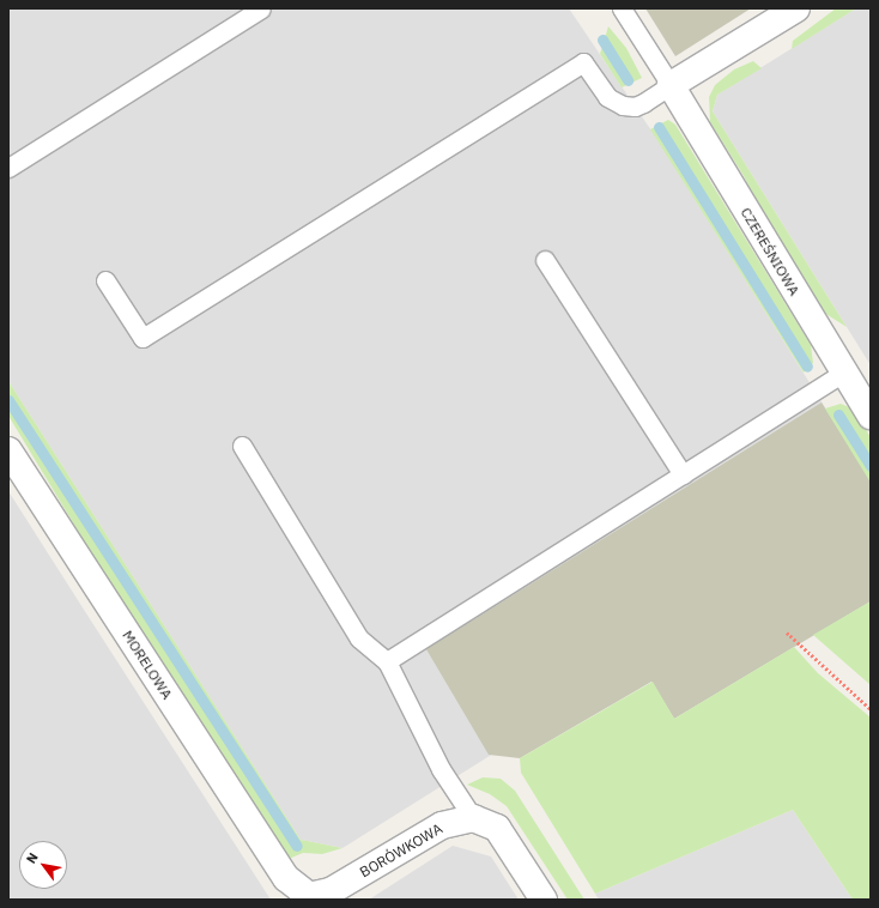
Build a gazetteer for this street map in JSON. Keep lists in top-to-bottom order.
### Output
{
  "streets": {
    "street": ["CZEREŚNIOWA", "MORELOWA", "BORÓWKOWA"]
  },
  "crossings": [
    ["MORELOWA", "BORÓWKOWA"]
  ],
  "north": "top left"
}
